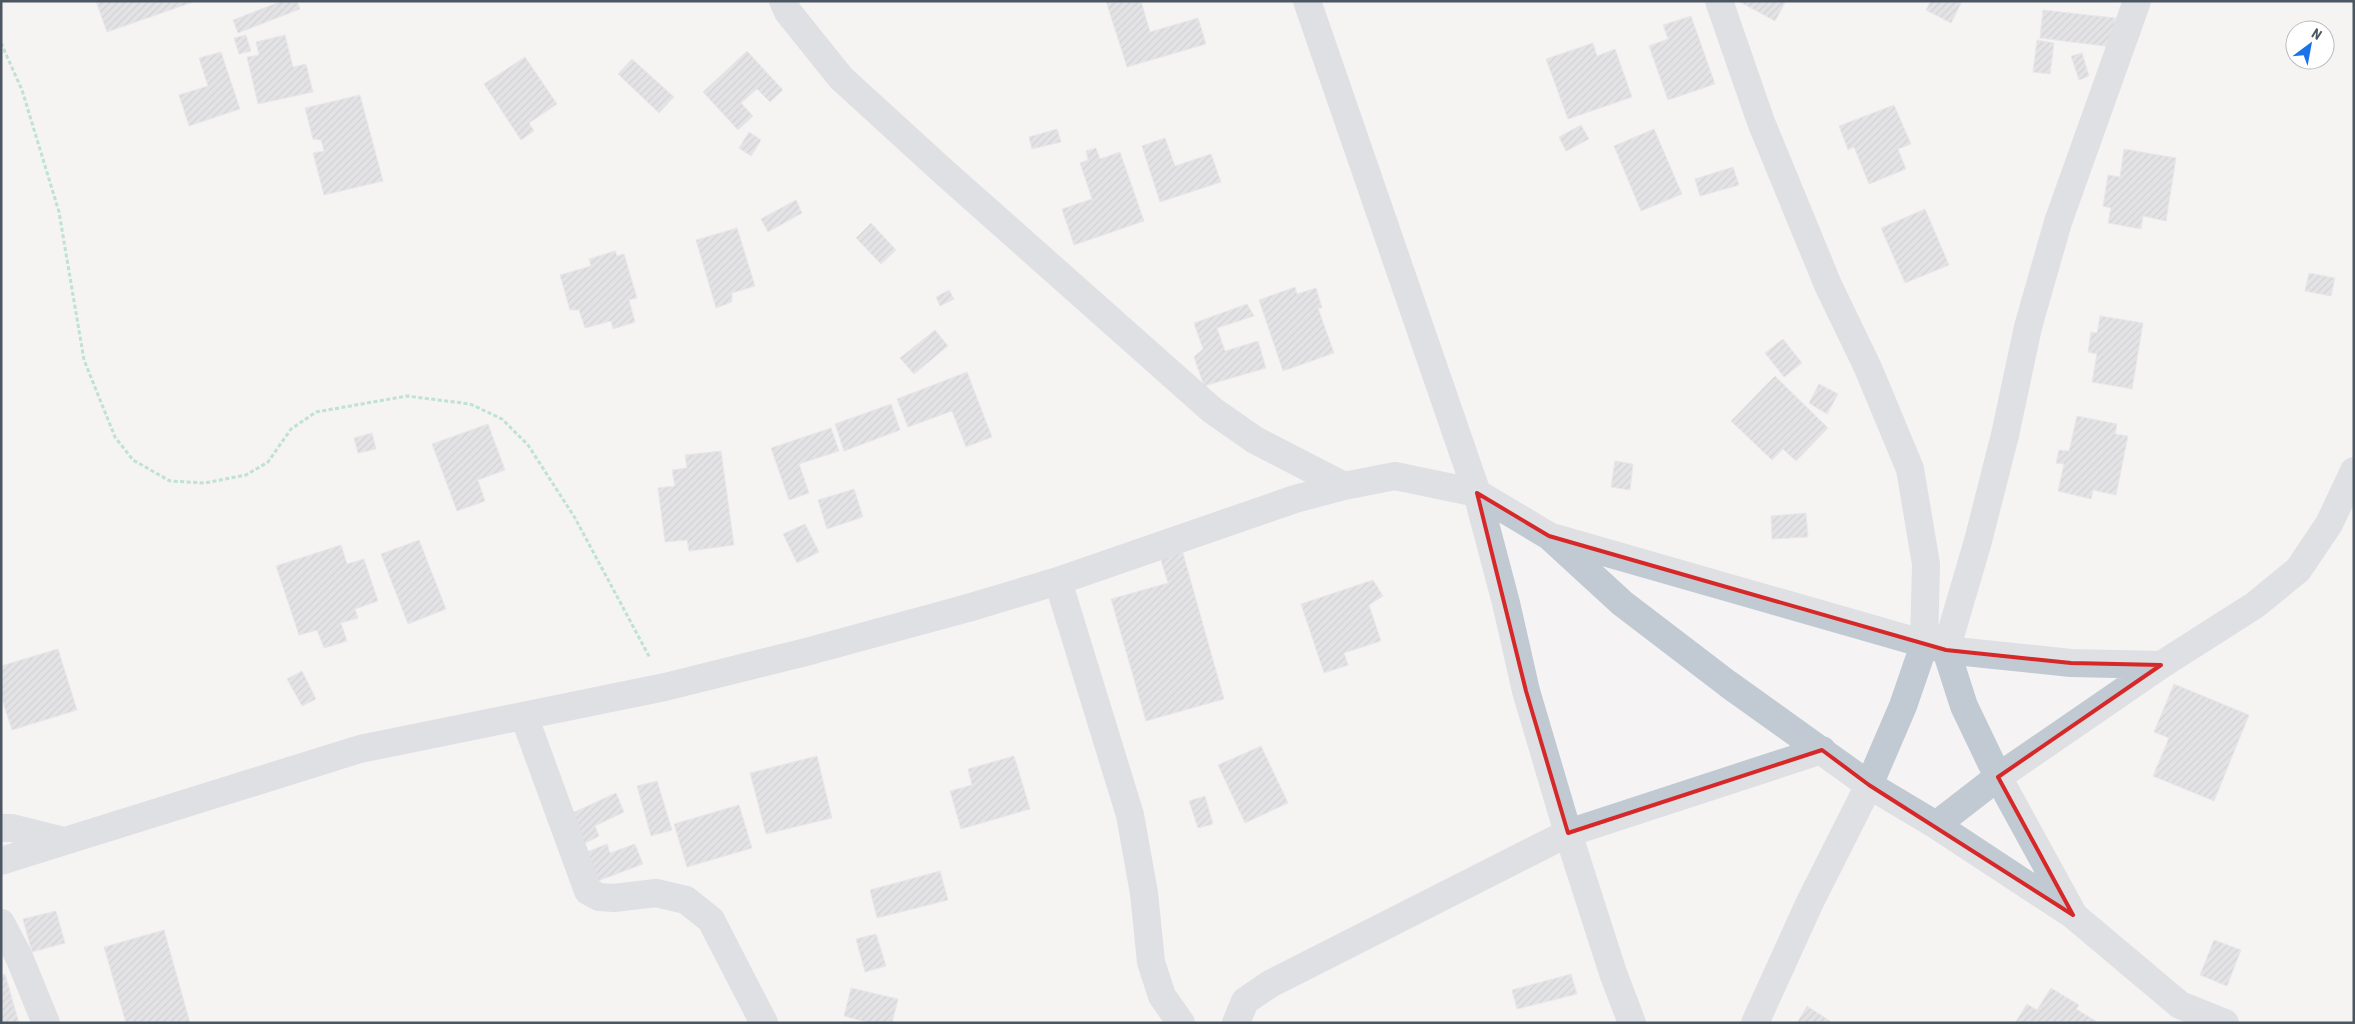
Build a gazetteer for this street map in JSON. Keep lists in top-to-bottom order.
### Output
{
  "north": "top right"
}
